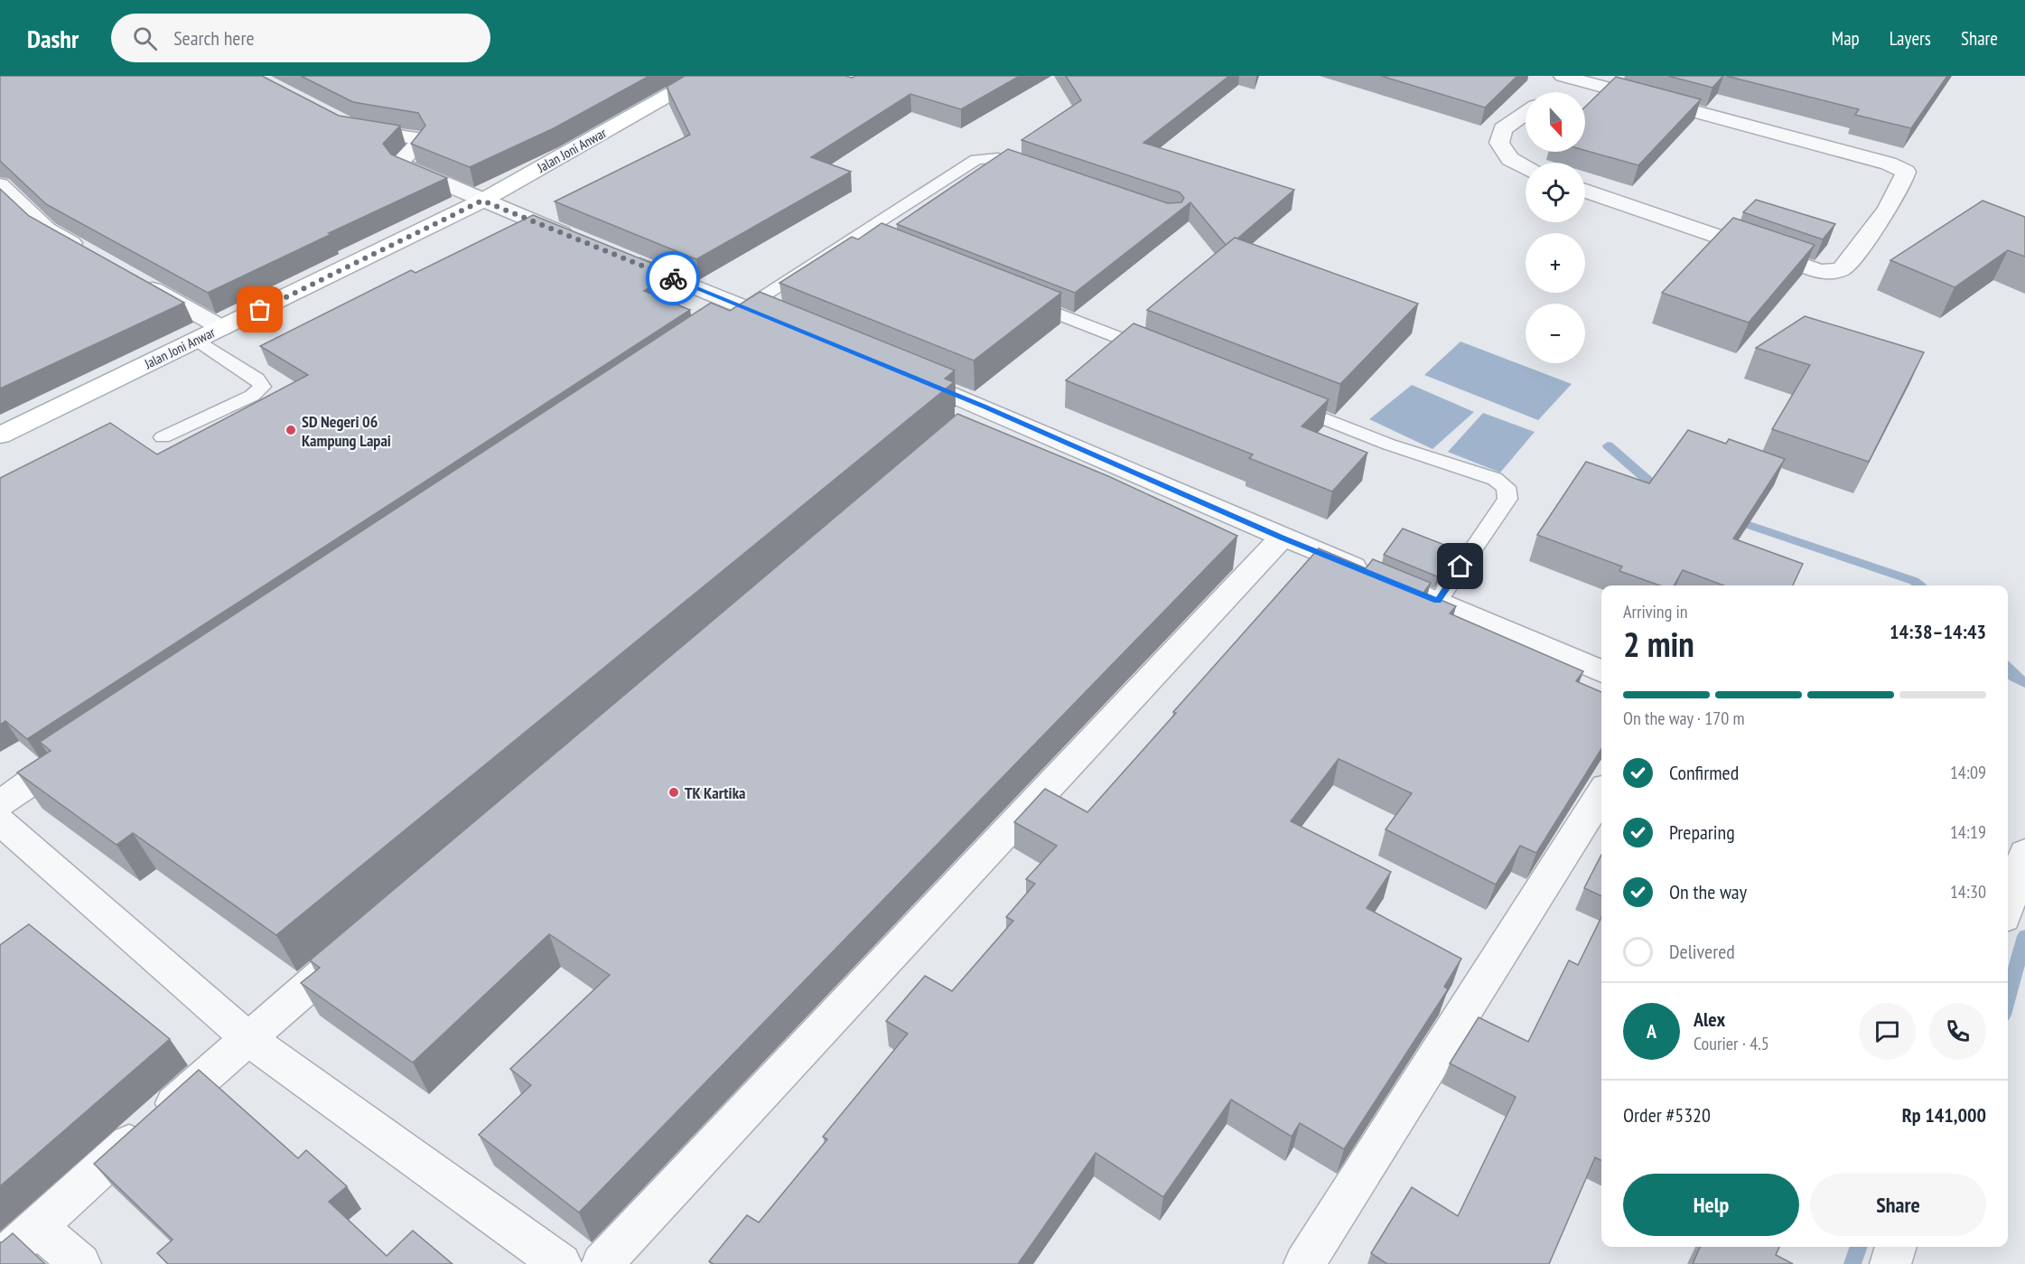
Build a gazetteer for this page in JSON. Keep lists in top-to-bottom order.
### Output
{
  "streets": {
    "main road": ["Jalan Joni Anwar"]
  },
  "places": ["SD Negeri 06 Kampung Lapai", "TK Kartika"],
  "north": "bottom",
  "page": {
    "header": "Dashr",
    "search": "Search here",
    "nav": ["Map", "Layers", "Share"],
    "map_buttons": ["+", "−"],
    "heading": ["2 min", "Arriving in", "14:38–14:43"],
    "panel": [
      "Alex",
      "Courier · 4.5",
      "Order #5320",
      "Rp 141,000"
    ],
    "bar": "On the way · 170 m",
    "list": [
      ["Confirmed", "14:09"],
      ["Preparing", "14:19"],
      ["On the way", "14:30"],
      "Delivered"
    ],
    "round": "A",
    "buttons": ["Help", "Share"]
  }
}
